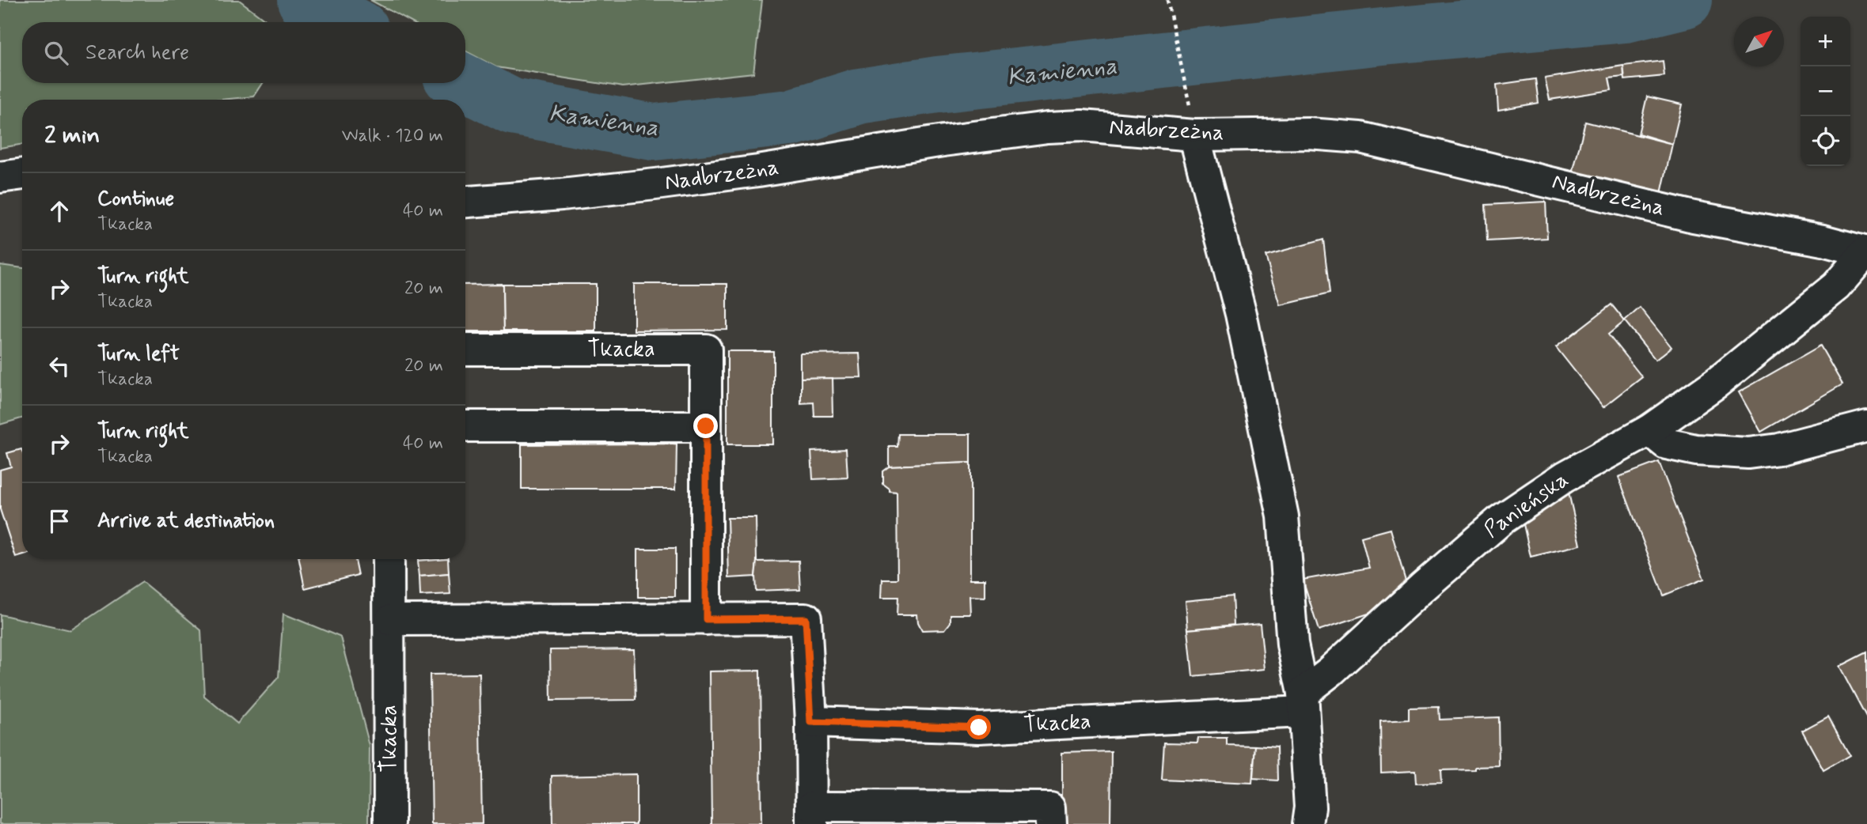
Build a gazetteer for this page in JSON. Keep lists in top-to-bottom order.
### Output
{
  "streets": {
    "street": ["Nadbrzeżna", "Tkacka", "Panieńska"]
  },
  "crossings": [
    ["Nadbrzeżna", "Panieńska"],
    ["Tkacka", "Panieńska"]
  ],
  "water": ["Kamienna"],
  "north": "top right",
  "page": {
    "map_buttons": ["+", "−"],
    "search": "Search here",
    "heading": ["2 min", "Walk · 120 m"],
    "list": [
      ["Continue", "Tkacka", "40 m"],
      ["Turn right", "Tkacka", "20 m"],
      ["Turn left", "Tkacka", "20 m"],
      ["Turn right", "Tkacka", "40 m"],
      "Arrive at destination"
    ]
  }
}
